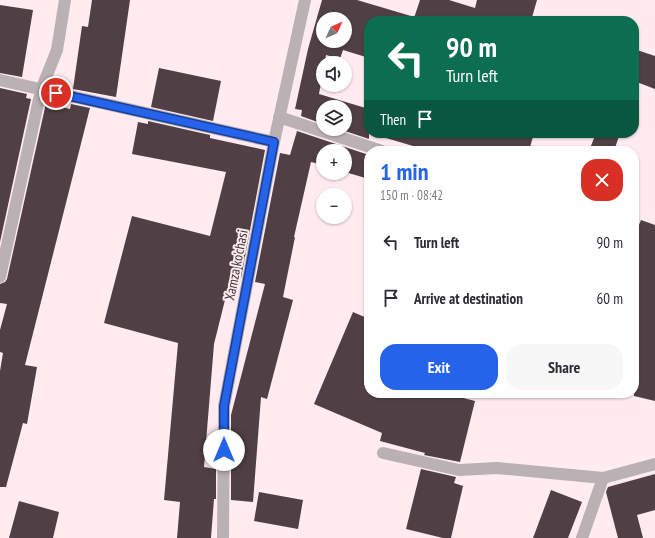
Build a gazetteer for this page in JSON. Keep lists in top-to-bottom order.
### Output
{
  "streets": {
    "street": ["Xamza ko'chasi"]
  },
  "north": "top right",
  "page": {
    "map_buttons": ["+", "−"],
    "turn": ["90 m", "Turn left"],
    "then": "Then",
    "heading": ["1 min", "150 m · 08:42"],
    "list": [
      {
        "name": "Turn left",
        "value": "90 m"
      },
      {
        "name": "Arrive at destination",
        "value": "60 m"
      }
    ],
    "buttons": ["Exit", "Share"]
  }
}
